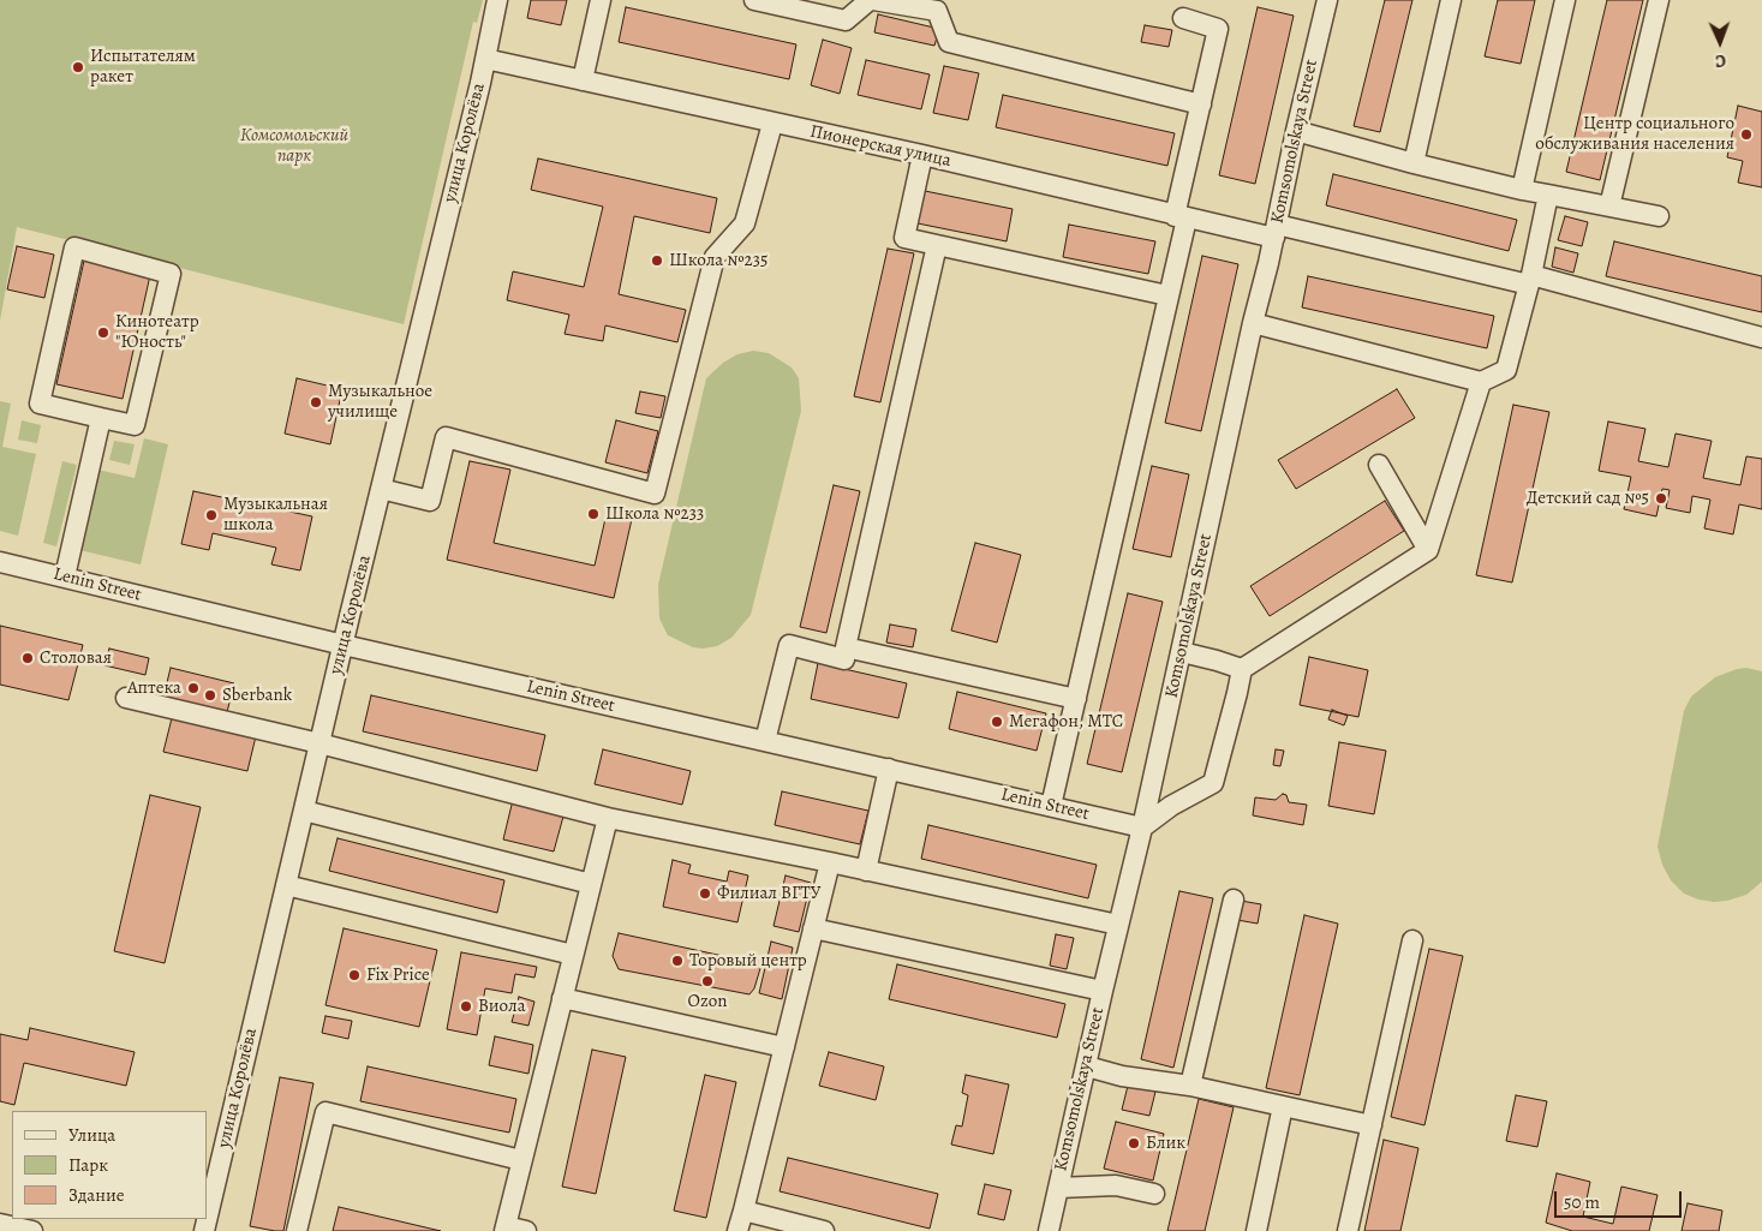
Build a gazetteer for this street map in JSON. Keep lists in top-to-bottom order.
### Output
{
  "streets": {
    "street": [
      "Komsomolskaya Street",
      "улица Королёва",
      "Пионерская улица",
      "Lenin Street"
    ]
  },
  "crossings": [
    ["Komsomolskaya Street", "Пионерская улица"],
    ["Komsomolskaya Street", "Lenin Street"],
    ["улица Королёва", "Пионерская улица"],
    ["улица Королёва", "Lenin Street"]
  ],
  "parks": ["Комсомольский парк"],
  "places": [
    "Испытателям ракет",
    "Центр социального обслуживания населения",
    "Школа №235",
    "Кинотеатр \"Юность\"",
    "Музыкальное училище",
    "Детский сад №5",
    "Школа №233",
    "Музыкальная школа",
    "Столовая",
    "Аптека",
    "Sberbank",
    "Мегафон, МТС",
    "Филиал ВГТУ",
    "Торовый центр",
    "Fix Price",
    "Ozon",
    "Виола",
    "Блик"
  ],
  "legend": ["Улица", "Парк", "Здание"],
  "scale_bar": "50 m",
  "north": "bottom"
}
